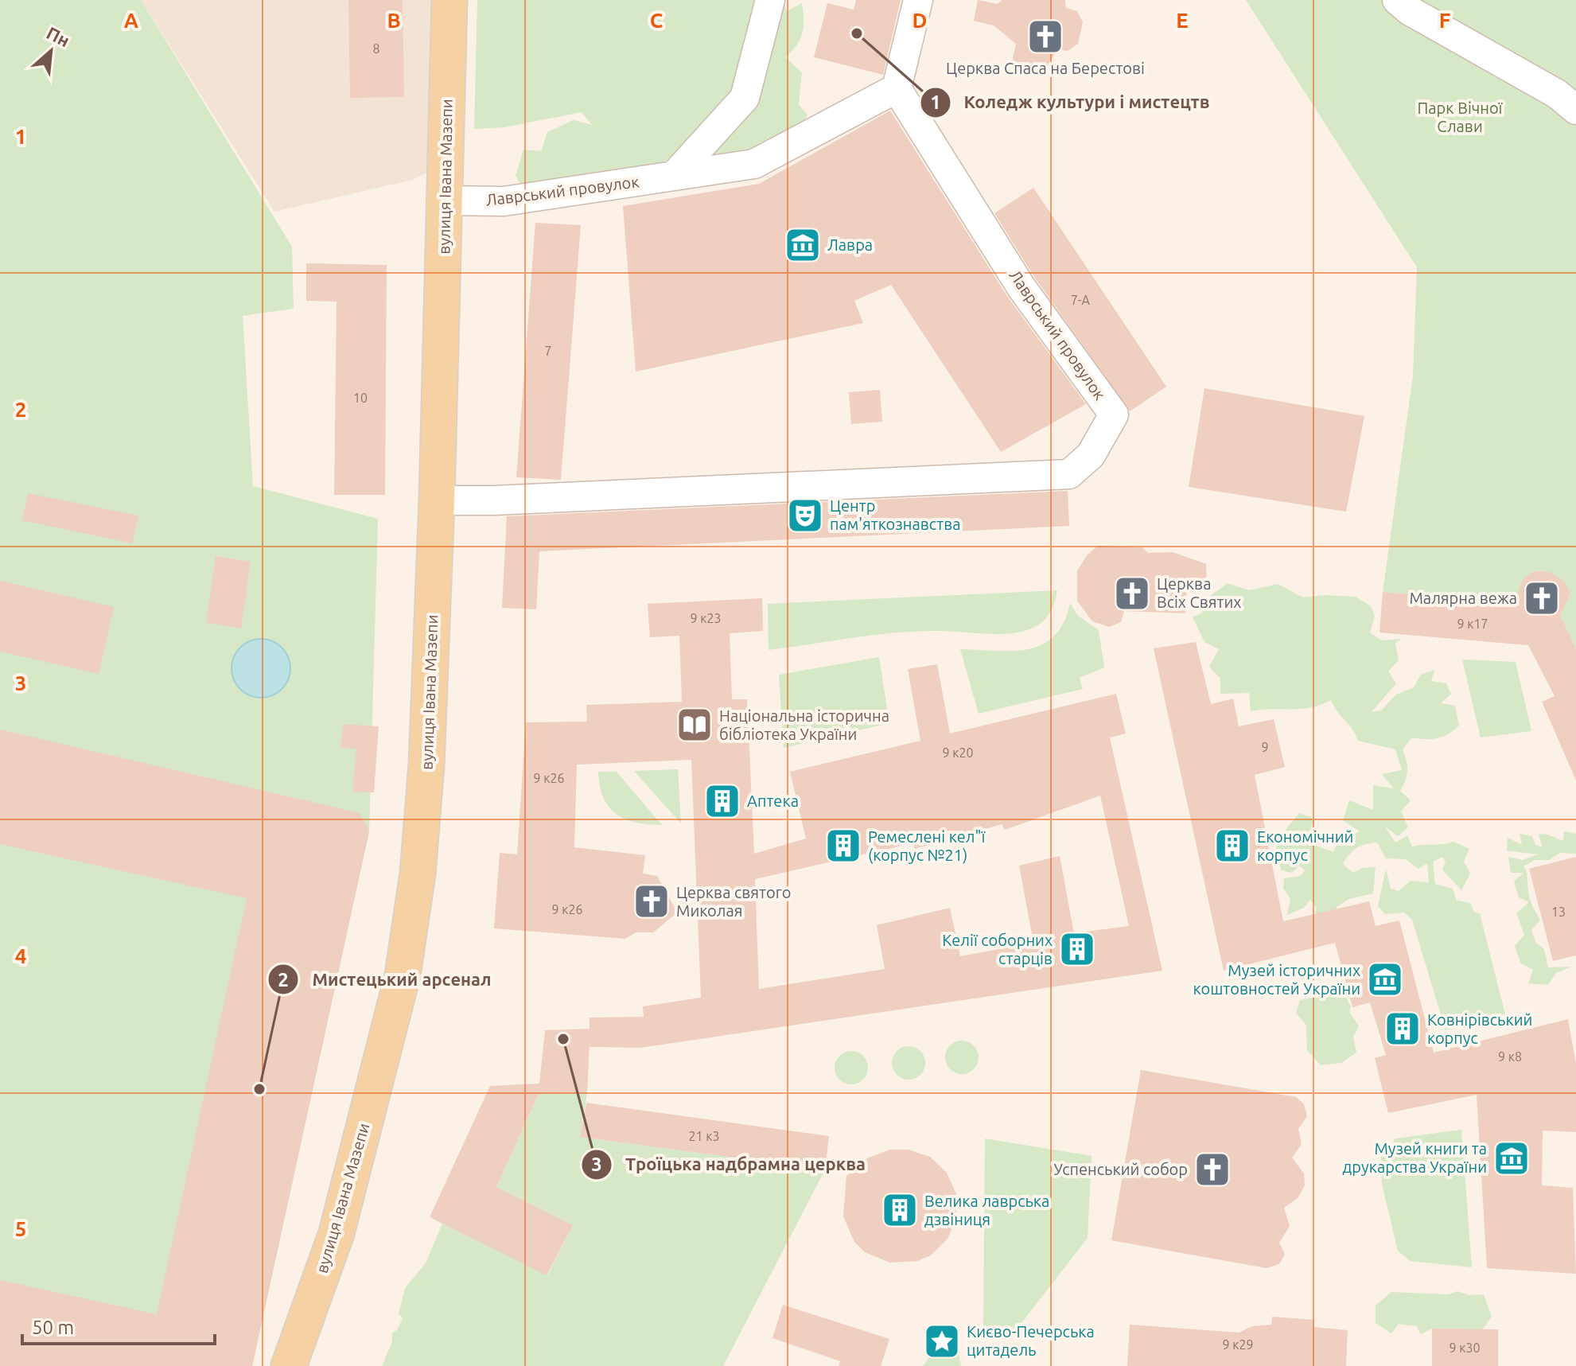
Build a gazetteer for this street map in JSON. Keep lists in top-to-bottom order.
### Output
{
  "streets": {
    "main road": ["вулиця Івана Мазепи"],
    "lane": ["Лаврський провулок"]
  },
  "crossings": [
    ["вулиця Івана Мазепи", "Лаврський провулок"]
  ],
  "parks": ["Парк Вічної Слави"],
  "places": {
    "other": ["Коледж культури і мистецтв", "Троїцька надбрамна церква", "Мистецький арсенал"],
    "church": [
      "Церква Спаса на Берестові",
      "Церква Всіх Святих",
      "Малярна вежа",
      "Церква святого Миколая",
      "Успенський собор"
    ],
    "museum": ["Лавра", "Музей історичних коштовностей України", "Музей книги та друкарства України"],
    "theatre": ["Центр пам'яткознавства"],
    "library": ["Національна історична бібліотека України"],
    "building": [
      "Аптека",
      "Ремеслені кел\"ї (корпус №21)",
      "Економічний корпус",
      "Келії соборних старців",
      "Ковнірівський корпус",
      "Велика лаврська дзвіниця"
    ],
    "place": ["Києво-Печерська цитадель"]
  },
  "house_numbers": [
    "8",
    "7-А",
    "7",
    "10",
    "9 к23",
    "9 к17",
    "9",
    "9 к20",
    "9 к26",
    "9 к26",
    "13",
    "9 к8",
    "21 к3",
    "9 к29",
    "9 к30"
  ],
  "scale_bar": "50 m",
  "north": "top right",
  "grid": {
    "columns": [
      "A",
      "B",
      "C",
      "D",
      "E",
      "F"
    ],
    "rows": [
      "1",
      "2",
      "3",
      "4",
      "5"
    ]
  }
}
